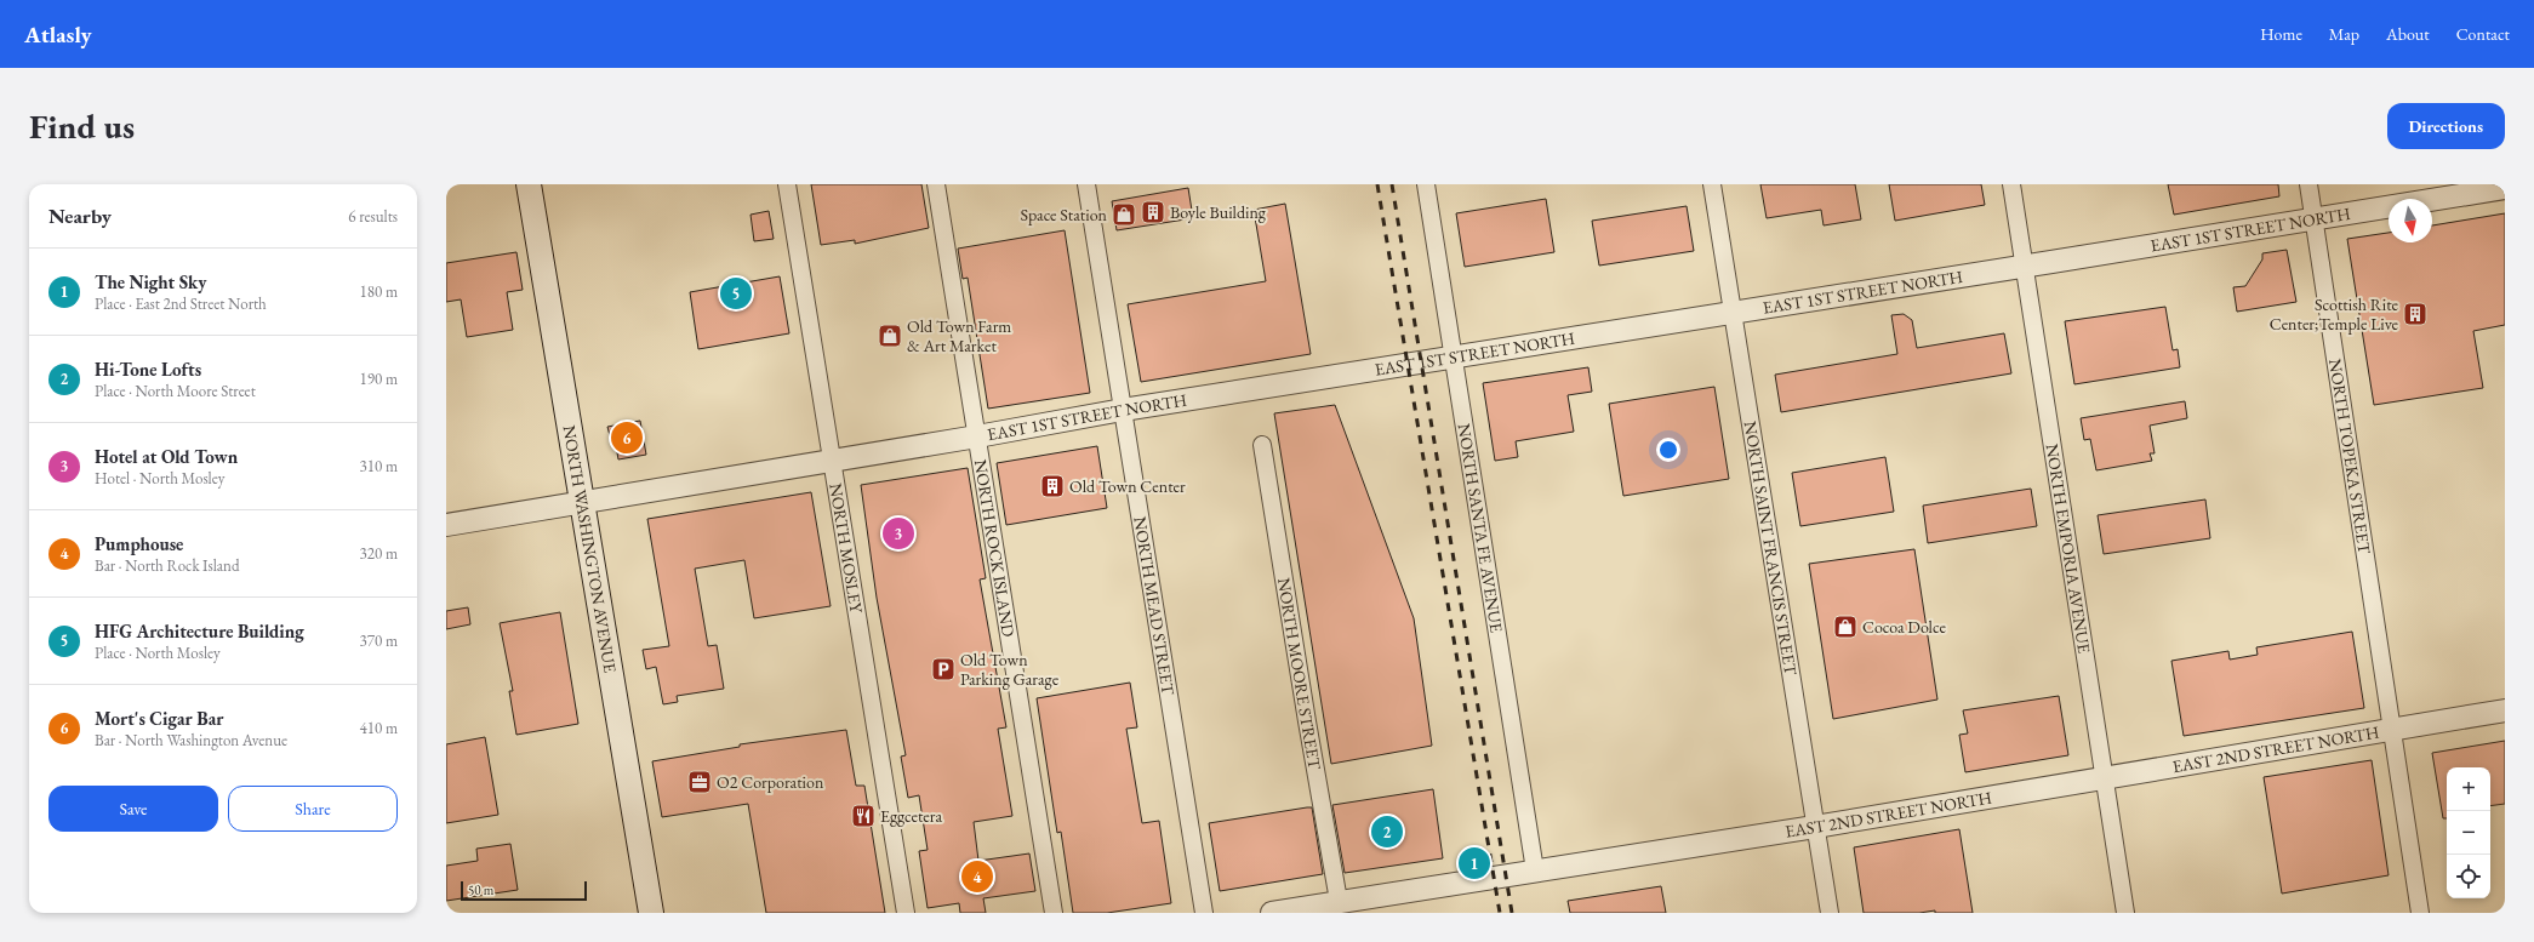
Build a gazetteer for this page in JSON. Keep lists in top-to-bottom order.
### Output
{
  "streets": {
    "main road": ["NORTH WASHINGTON AVENUE"],
    "street": [
      "EAST 1ST STREET NORTH",
      "NORTH TOPEKA STREET",
      "NORTH SANTA FE AVENUE",
      "NORTH MOSLEY",
      "NORTH ROCK ISLAND",
      "NORTH SAINT FRANCIS STREET",
      "NORTH EMPORIA AVENUE",
      "NORTH MEAD STREET",
      "NORTH MOORE STREET",
      "EAST 2ND STREET NORTH"
    ]
  },
  "crossings": [
    ["EAST 1ST STREET NORTH", "NORTH TOPEKA STREET"],
    ["EAST 1ST STREET NORTH", "NORTH SANTA FE AVENUE"],
    ["EAST 1ST STREET NORTH", "NORTH WASHINGTON AVENUE"],
    ["EAST 1ST STREET NORTH", "NORTH MOSLEY"],
    ["EAST 1ST STREET NORTH", "NORTH ROCK ISLAND"],
    ["EAST 1ST STREET NORTH", "NORTH SAINT FRANCIS STREET"],
    ["EAST 1ST STREET NORTH", "NORTH EMPORIA AVENUE"],
    ["EAST 1ST STREET NORTH", "NORTH MEAD STREET"],
    ["NORTH TOPEKA STREET", "EAST 2ND STREET NORTH"],
    ["NORTH SANTA FE AVENUE", "EAST 2ND STREET NORTH"],
    ["NORTH SAINT FRANCIS STREET", "EAST 2ND STREET NORTH"],
    ["NORTH EMPORIA AVENUE", "EAST 2ND STREET NORTH"],
    ["NORTH MOORE STREET", "EAST 2ND STREET NORTH"]
  ],
  "places": {
    "building": ["Boyle Building", "Scottish Rite Center;Temple Live", "Old Town Center"],
    "shop": ["Space Station", "Old Town Farm & Art Market", "Cocoa Dolce"],
    "parking": ["Old Town Parking Garage"],
    "office": ["O2 Corporation"],
    "restaurant": ["Eggcetera"]
  },
  "scale_bar": "50 m",
  "north": "bottom",
  "page": {
    "header": "Atlasly",
    "nav": [
      "Home",
      "Map",
      "About",
      "Contact"
    ],
    "buttons": [
      "Directions",
      ["Save", "Share"]
    ],
    "title": "Find us",
    "heading": ["Nearby", "6 results"],
    "list": [
      {
        "mark": "1",
        "name": "The Night Sky",
        "note": "Place · East 2nd Street North",
        "value": "180 m"
      },
      {
        "mark": "2",
        "name": "Hi-Tone Lofts",
        "note": "Place · North Moore Street",
        "value": "190 m"
      },
      {
        "mark": "3",
        "name": "Hotel at Old Town",
        "note": "Hotel · North Mosley",
        "value": "310 m"
      },
      {
        "mark": "4",
        "name": "Pumphouse",
        "note": "Bar · North Rock Island",
        "value": "320 m"
      },
      {
        "mark": "5",
        "name": "HFG Architecture Building",
        "note": "Place · North Mosley",
        "value": "370 m"
      },
      {
        "mark": "6",
        "name": "Mort's Cigar Bar",
        "note": "Bar · North Washington Avenue",
        "value": "410 m"
      }
    ],
    "pins": [
      "5",
      "6",
      "3",
      "2",
      "1",
      "4"
    ],
    "map_buttons": ["+", "−"],
    "scale": "50 m"
  }
}
